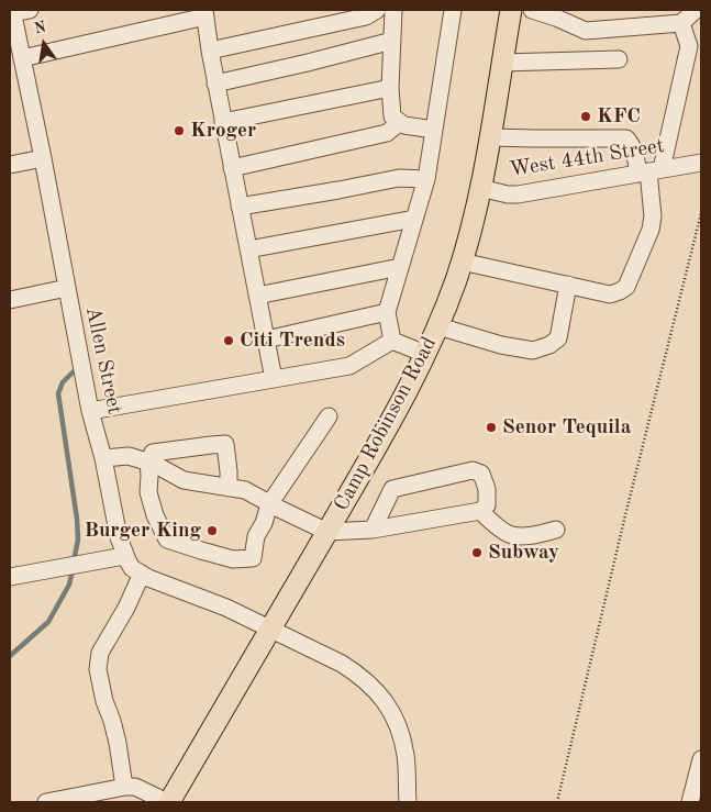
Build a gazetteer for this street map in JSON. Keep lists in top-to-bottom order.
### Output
{
  "streets": {
    "main road": ["Camp Robinson Road"],
    "street": ["West 44th Street", "Allen Street"]
  },
  "crossings": [
    ["West 44th Street", "Camp Robinson Road"],
    ["Allen Street", "Camp Robinson Road"]
  ],
  "places": [
    "KFC",
    "Kroger",
    "Citi Trends",
    "Senor Tequila",
    "Burger King",
    "Subway"
  ],
  "north": "top"
}
